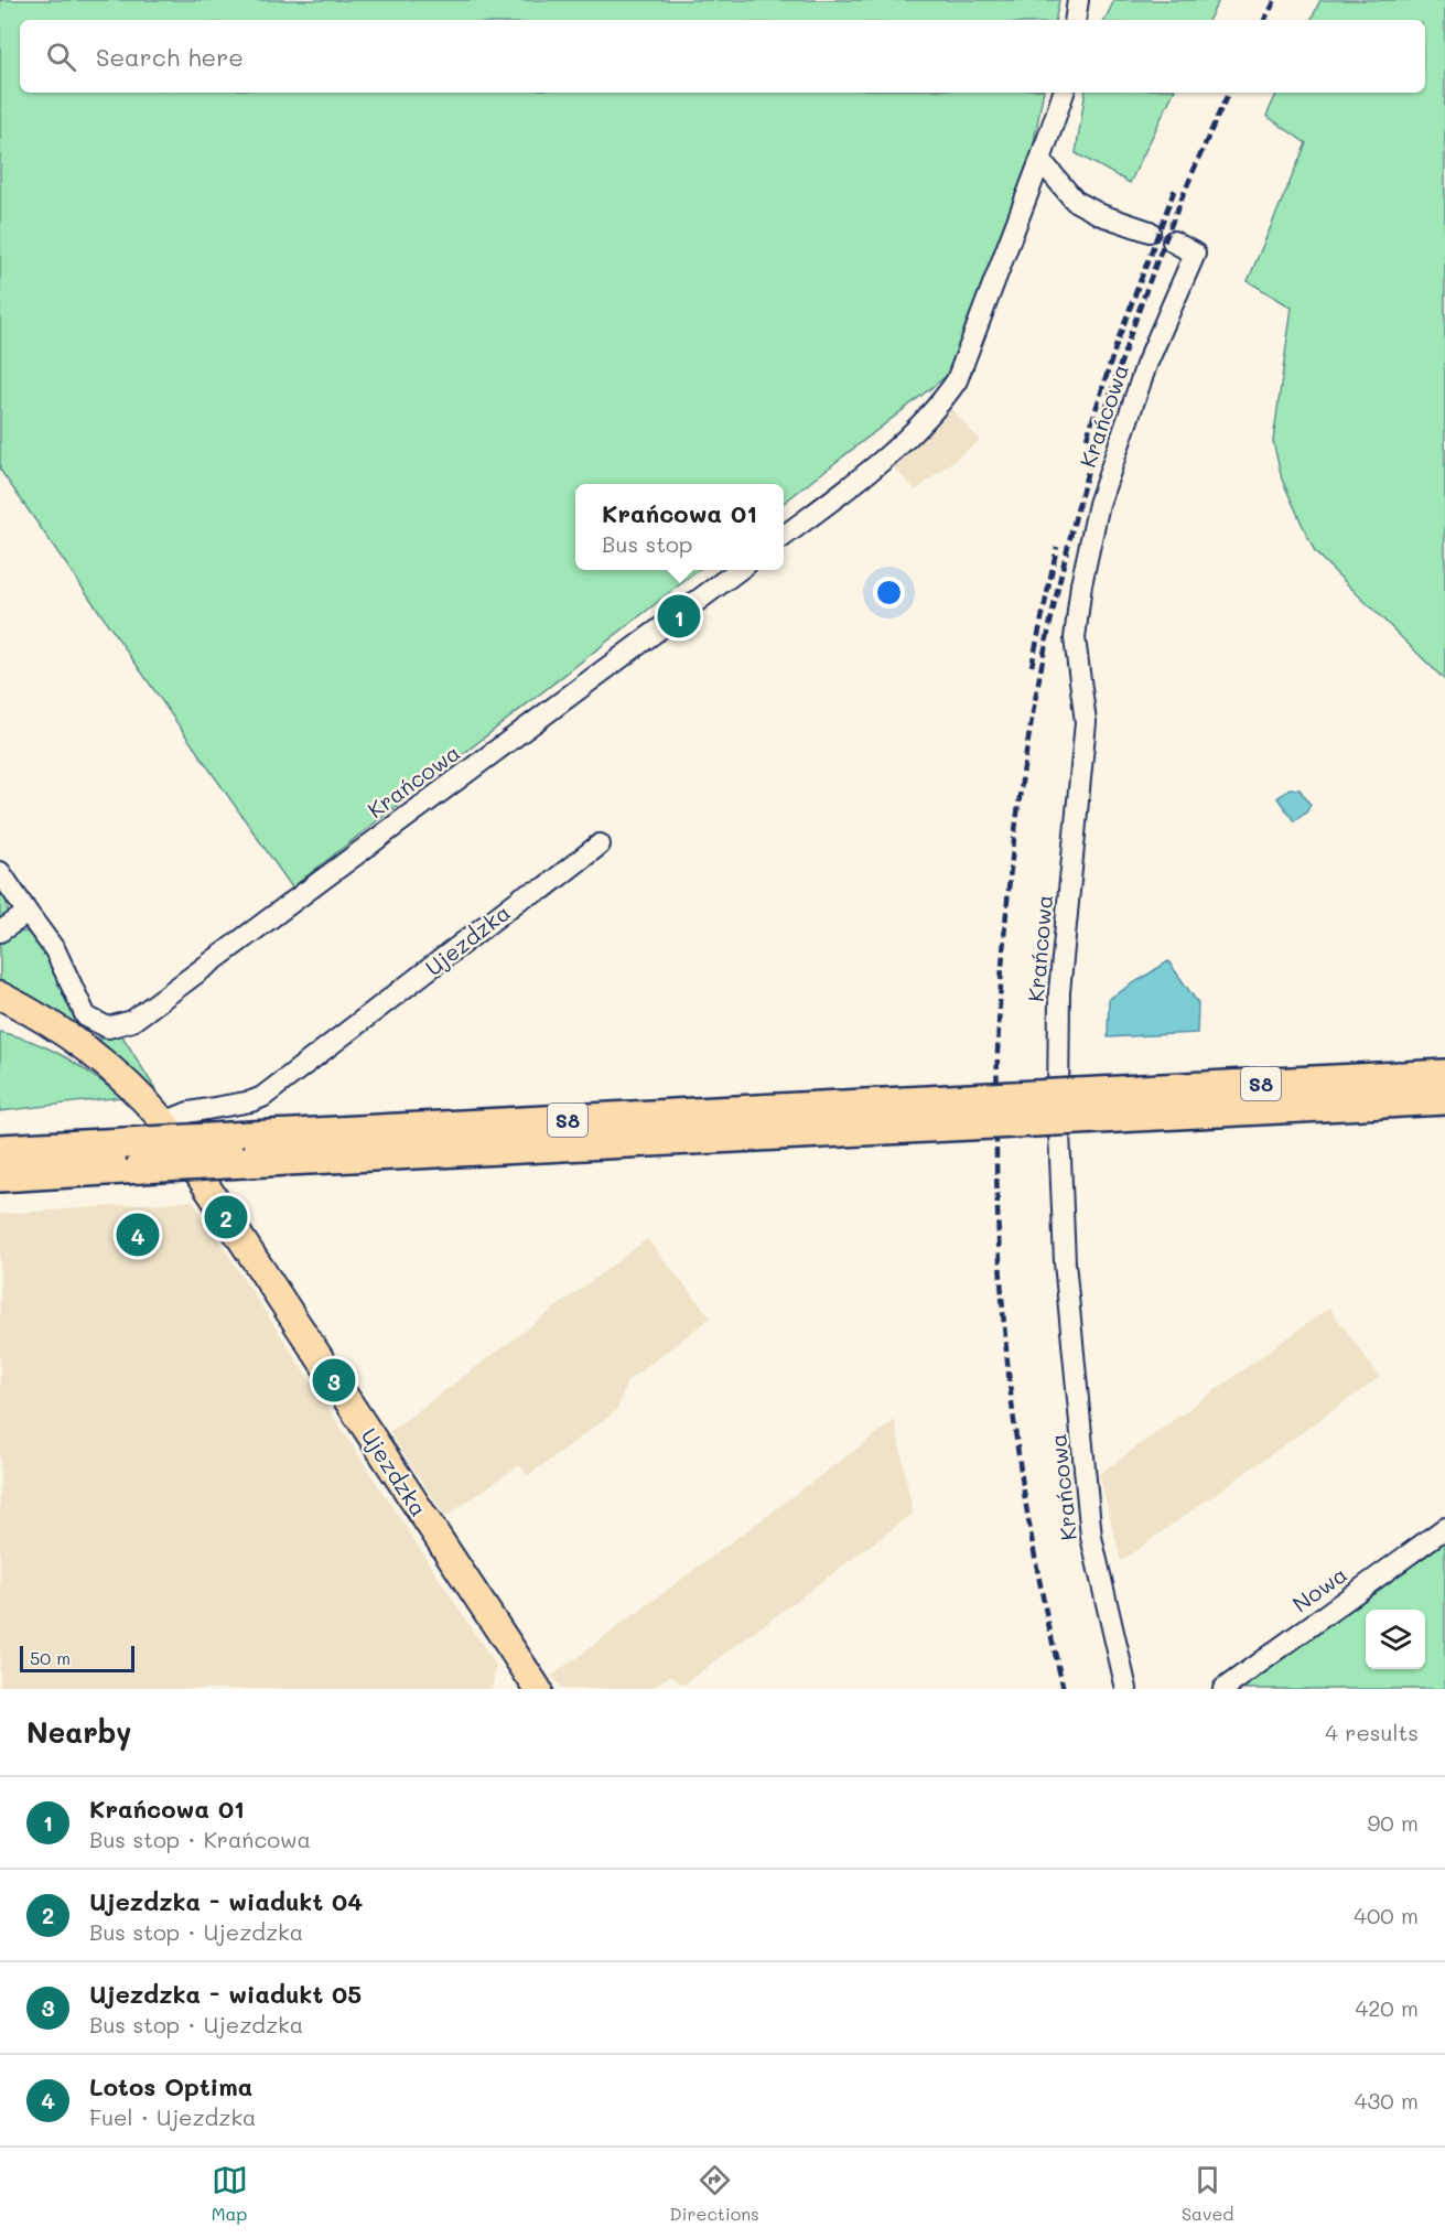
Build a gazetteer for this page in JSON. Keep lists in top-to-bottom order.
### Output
{
  "streets": {
    "highway": ["S8"],
    "main road": ["Ujezdzka"],
    "street": ["Krańcowa", "Nowa"]
  },
  "scale_bar": "50 m",
  "page": {
    "search": "Search here",
    "popup": ["Krańcowa 01", "Bus stop"],
    "pins": [
      "1",
      "2",
      "4",
      "3"
    ],
    "scale": "50 m",
    "heading": ["Nearby", "4 results"],
    "list": [
      {
        "mark": "1",
        "name": "Krańcowa 01",
        "note": "Bus stop · Krańcowa",
        "value": "90 m"
      },
      {
        "mark": "2",
        "name": "Ujezdzka - wiadukt 04",
        "note": "Bus stop · Ujezdzka",
        "value": "400 m"
      },
      {
        "mark": "3",
        "name": "Ujezdzka - wiadukt 05",
        "note": "Bus stop · Ujezdzka",
        "value": "420 m"
      },
      {
        "mark": "4",
        "name": "Lotos Optima",
        "note": "Fuel · Ujezdzka",
        "value": "430 m"
      }
    ],
    "nav": ["Map", "Directions", "Saved"]
  }
}
